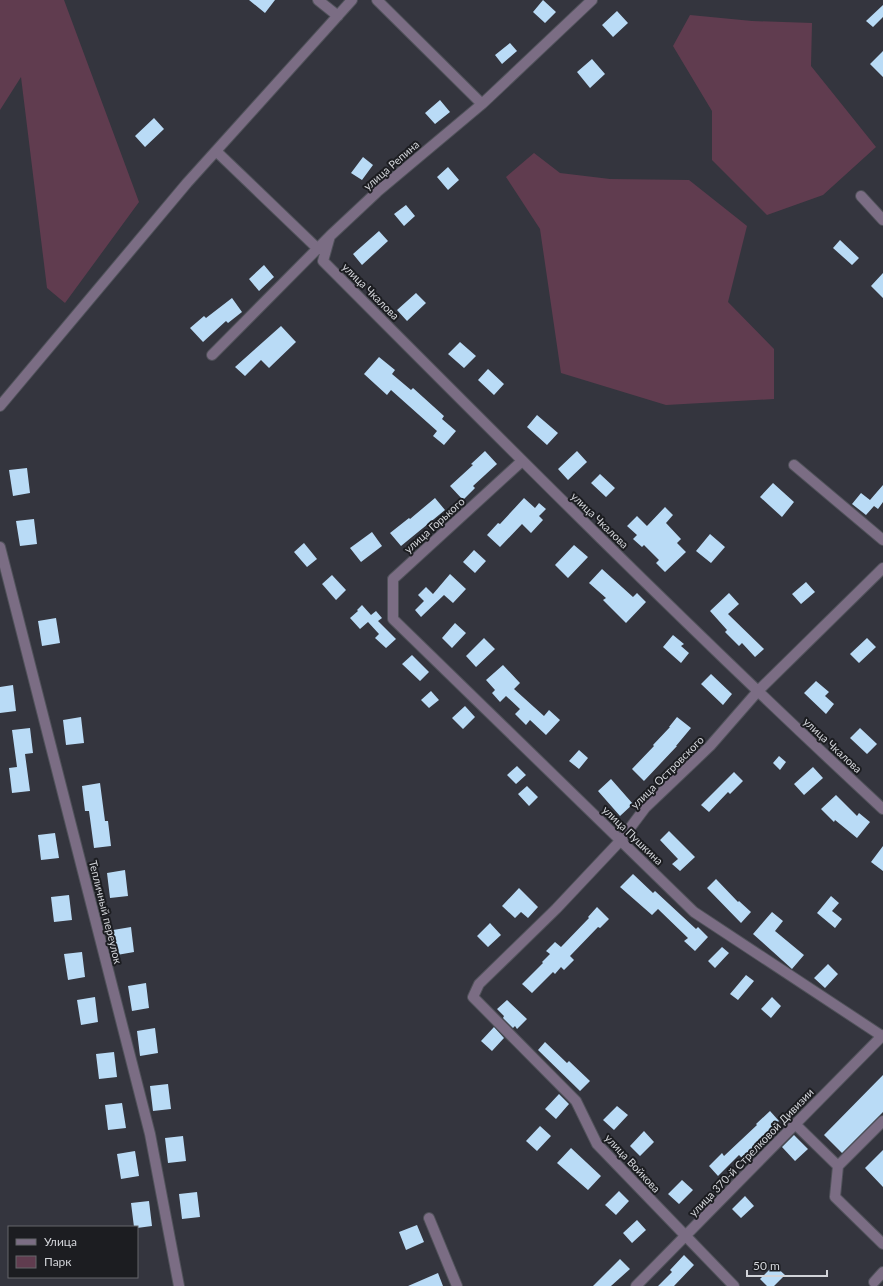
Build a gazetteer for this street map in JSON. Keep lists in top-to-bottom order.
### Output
{
  "streets": {
    "street": [
      "улица Репина",
      "улица Чкалова",
      "улица Горького",
      "улица Островского",
      "улица Пушкина",
      "Тепличный переулок",
      "улица 370-й Стрелковой Дивизии",
      "улица Войкова"
    ]
  },
  "crossings": [
    ["улица Репина", "улица Чкалова"],
    ["улица Чкалова", "улица Горького"],
    ["улица Чкалова", "улица Островского"],
    ["улица Горького", "улица Пушкина"],
    ["улица Островского", "улица Пушкина"],
    ["улица Островского", "улица Войкова"],
    ["улица Пушкина", "улица 370-й Стрелковой Дивизии"],
    ["улица 370-й Стрелковой Дивизии", "улица Войкова"]
  ],
  "legend": ["Улица", "Парк"],
  "scale_bar": "50 m"
}
